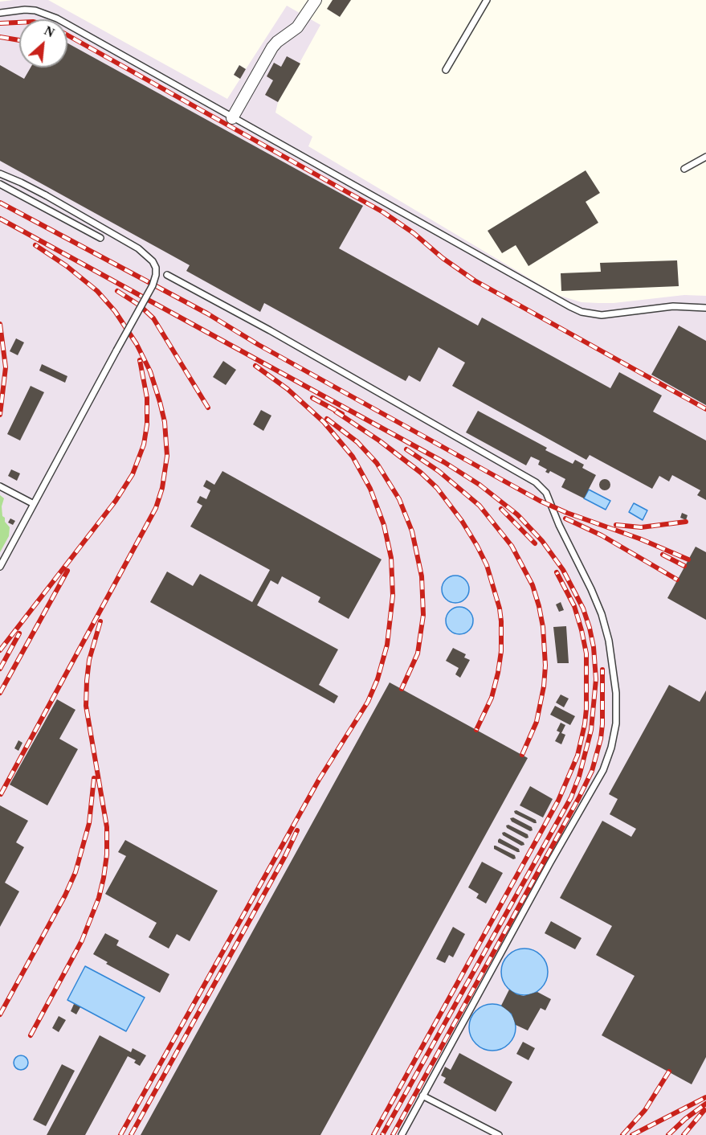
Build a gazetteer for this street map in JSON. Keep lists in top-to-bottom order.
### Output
{
  "north": "top right"
}
